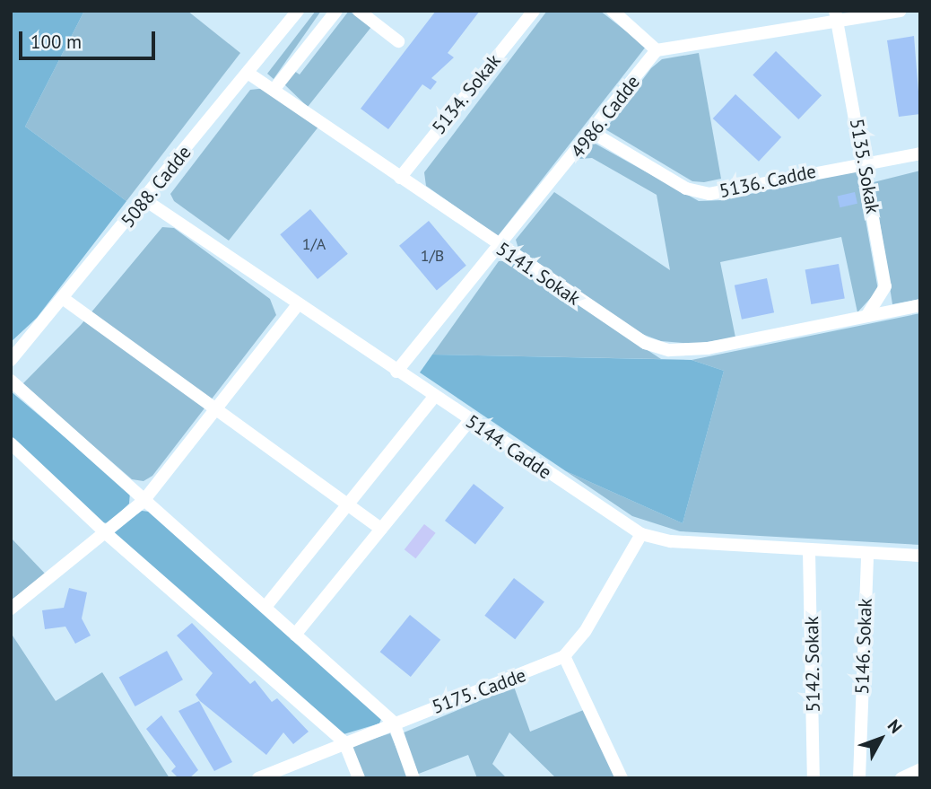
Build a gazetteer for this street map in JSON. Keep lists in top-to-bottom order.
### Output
{
  "streets": {
    "street": [
      "5134. Sokak",
      "4986. Cadde",
      "5135. Sokak",
      "5136. Cadde",
      "5088. Cadde",
      "5141. Sokak",
      "5144. Cadde",
      "5146. Sokak",
      "5142. Sokak",
      "5175. Cadde"
    ]
  },
  "crossings": [
    ["5134. Sokak", "5141. Sokak"],
    ["4986. Cadde", "5136. Cadde"],
    ["4986. Cadde", "5141. Sokak"],
    ["4986. Cadde", "5144. Cadde"],
    ["5135. Sokak", "5136. Cadde"],
    ["5135. Sokak", "5141. Sokak"],
    ["5088. Cadde", "5141. Sokak"],
    ["5088. Cadde", "5144. Cadde"],
    ["5144. Cadde", "5146. Sokak"],
    ["5144. Cadde", "5142. Sokak"],
    ["5144. Cadde", "5175. Cadde"]
  ],
  "house_numbers": ["1/A", "1/B"],
  "scale_bar": "100 m",
  "north": "top right"
}
